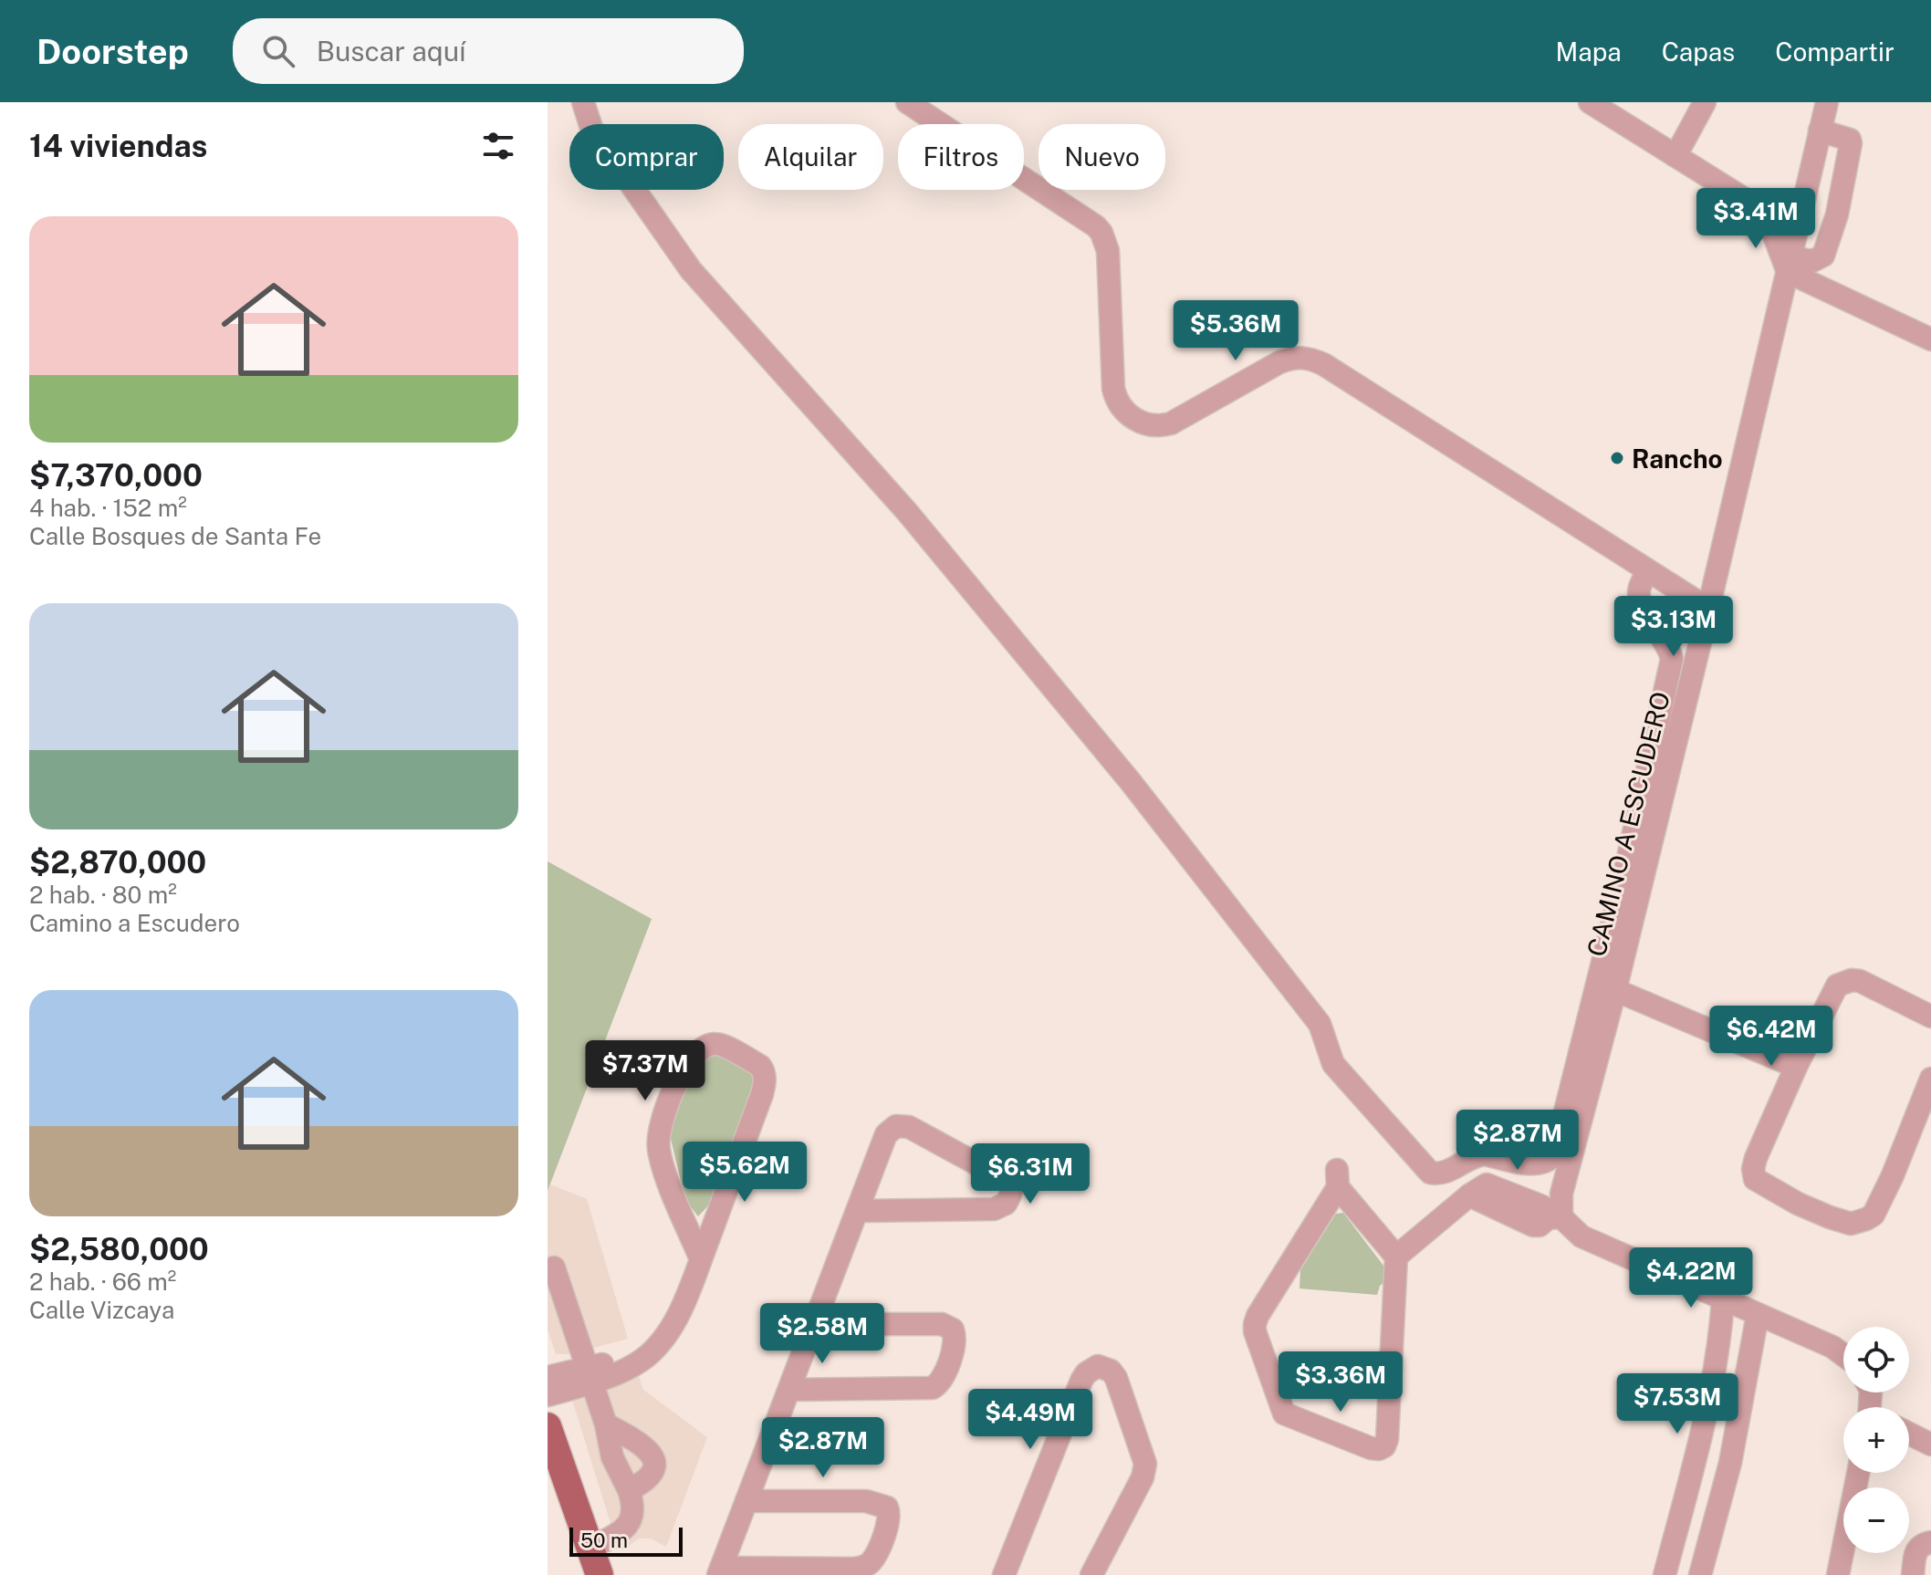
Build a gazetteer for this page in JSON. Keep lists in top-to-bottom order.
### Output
{
  "streets": {
    "street": ["CAMINO A ESCUDERO"]
  },
  "places": ["Rancho"],
  "scale_bar": "50 m",
  "page": {
    "header": "Doorstep",
    "search": "Buscar aquí",
    "nav": ["Mapa", "Capas", "Compartir"],
    "heading": "14 viviendas",
    "chip": [
      "Comprar",
      "Alquilar",
      "Filtros",
      "Nuevo"
    ],
    "price": [
      "$3.41M",
      "$5.36M",
      "$3.13M",
      "$6.42M",
      "$7.37M",
      "$2.87M",
      "$5.62M",
      "$6.31M",
      "$4.22M",
      "$2.58M",
      "$3.36M",
      "$7.53M",
      "$4.49M",
      "$2.87M"
    ],
    "list": [
      {
        "name": "$7,370,000",
        "note": "4 hab. · 152 m² · Calle Bosques de Santa Fe"
      },
      {
        "name": "$2,870,000",
        "note": "2 hab. · 80 m² · Camino a Escudero"
      },
      {
        "name": "$2,580,000",
        "note": "2 hab. · 66 m² · Calle Vizcaya"
      }
    ],
    "map_buttons": ["+", "−"],
    "scale": "50 m"
  }
}
